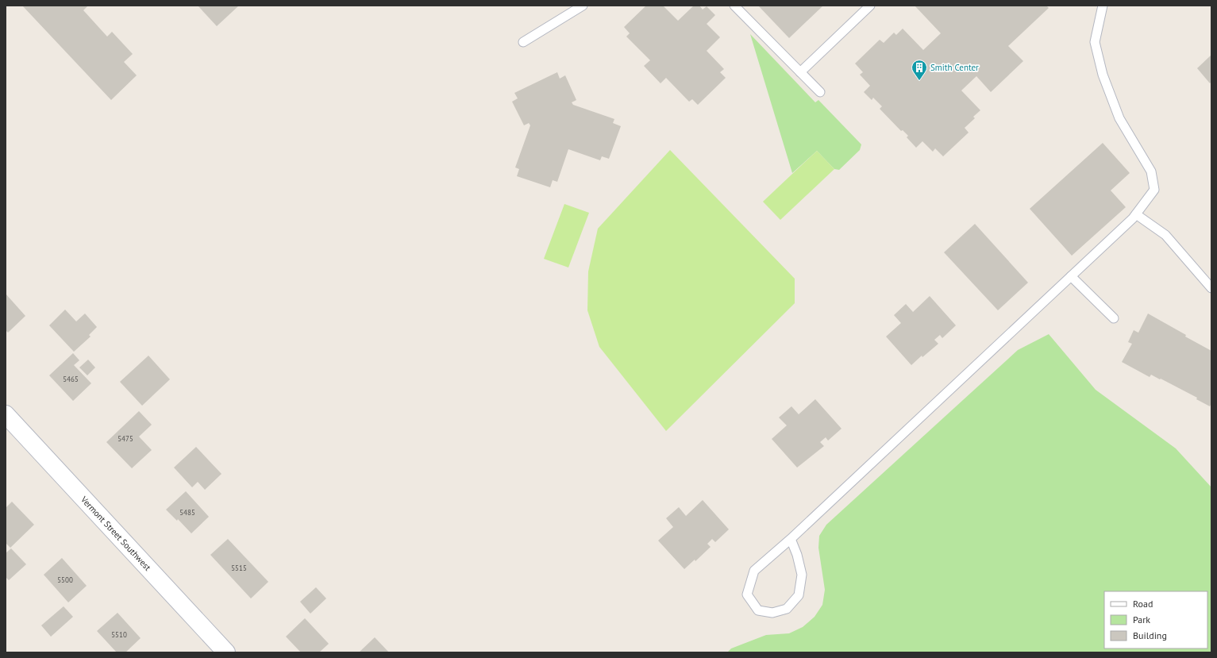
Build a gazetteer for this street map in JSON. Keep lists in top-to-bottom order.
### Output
{
  "streets": {
    "street": ["Vermont Street Southwest"]
  },
  "places": {
    "building": ["Smith Center"]
  },
  "house_numbers": [
    "5465",
    "5475",
    "5485",
    "5515",
    "5500",
    "5510"
  ],
  "legend": ["Road", "Park", "Building"]
}
